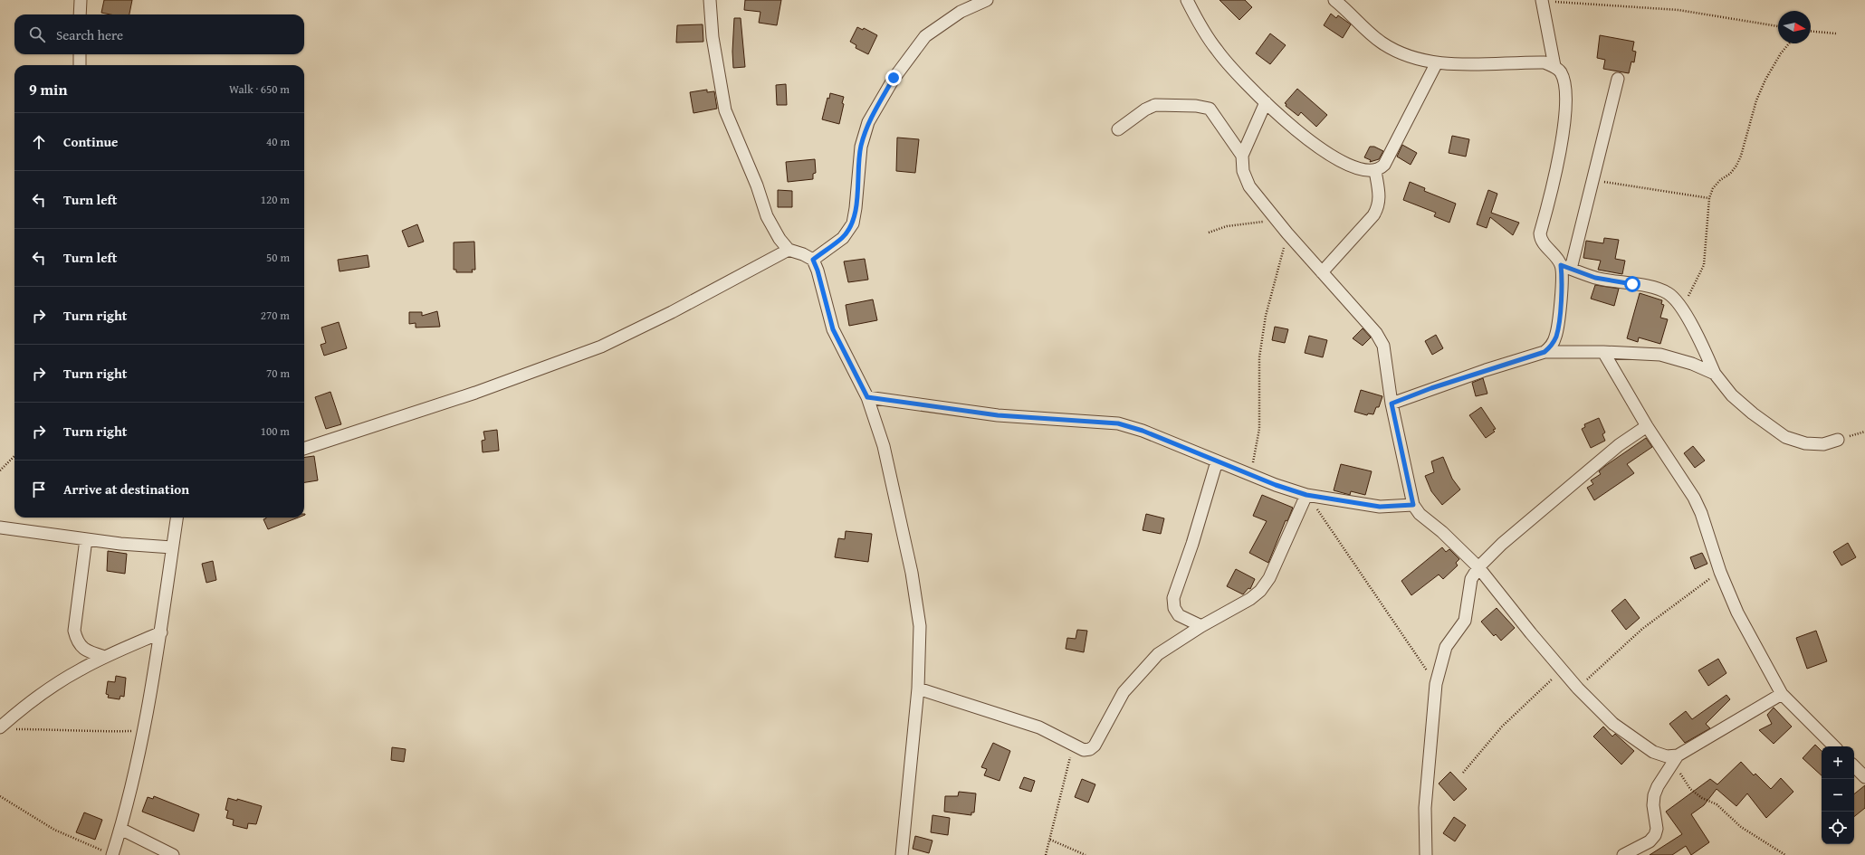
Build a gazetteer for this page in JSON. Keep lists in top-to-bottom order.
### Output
{
  "north": "right",
  "page": {
    "search": "Search here",
    "heading": ["9 min", "Walk · 650 m"],
    "list": [
      ["Continue", "40 m"],
      ["Turn left", "120 m"],
      ["Turn left", "50 m"],
      ["Turn right", "270 m"],
      ["Turn right", "70 m"],
      ["Turn right", "100 m"],
      "Arrive at destination"
    ],
    "map_buttons": ["+", "−"]
  }
}
